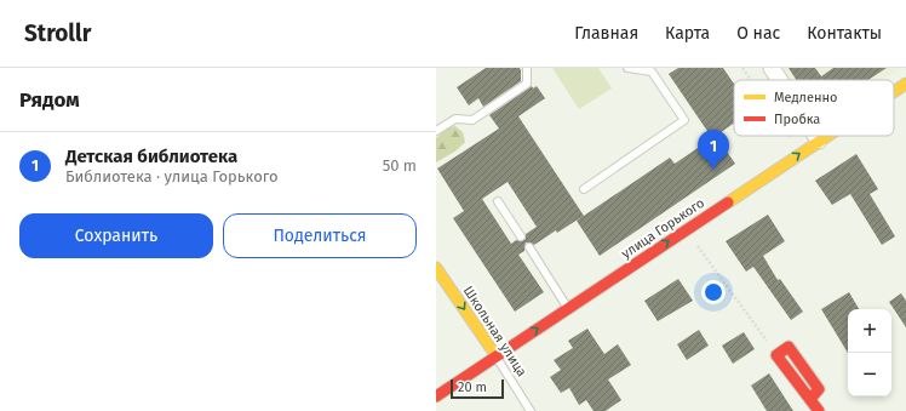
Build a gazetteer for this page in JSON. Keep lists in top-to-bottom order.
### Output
{
  "streets": {
    "street": ["улица Горького", "Школьная улица"]
  },
  "crossings": [
    ["улица Горького", "Школьная улица"]
  ],
  "one_way": ["улица Горького", "Школьная улица"],
  "legend": ["Медленно", "Пробка"],
  "scale_bar": "20 m",
  "page": {
    "header": "Strollr",
    "nav": [
      "Главная",
      "Карта",
      "О нас",
      "Контакты"
    ],
    "heading": "Рядом",
    "pins": "1",
    "list": [
      {
        "mark": "1",
        "name": "Детская библиотека",
        "note": "Библиотека · улица Горького",
        "value": "50 m"
      }
    ],
    "buttons": ["Сохранить", "Поделиться"],
    "map_buttons": ["+", "−"],
    "scale": "20 m"
  }
}
